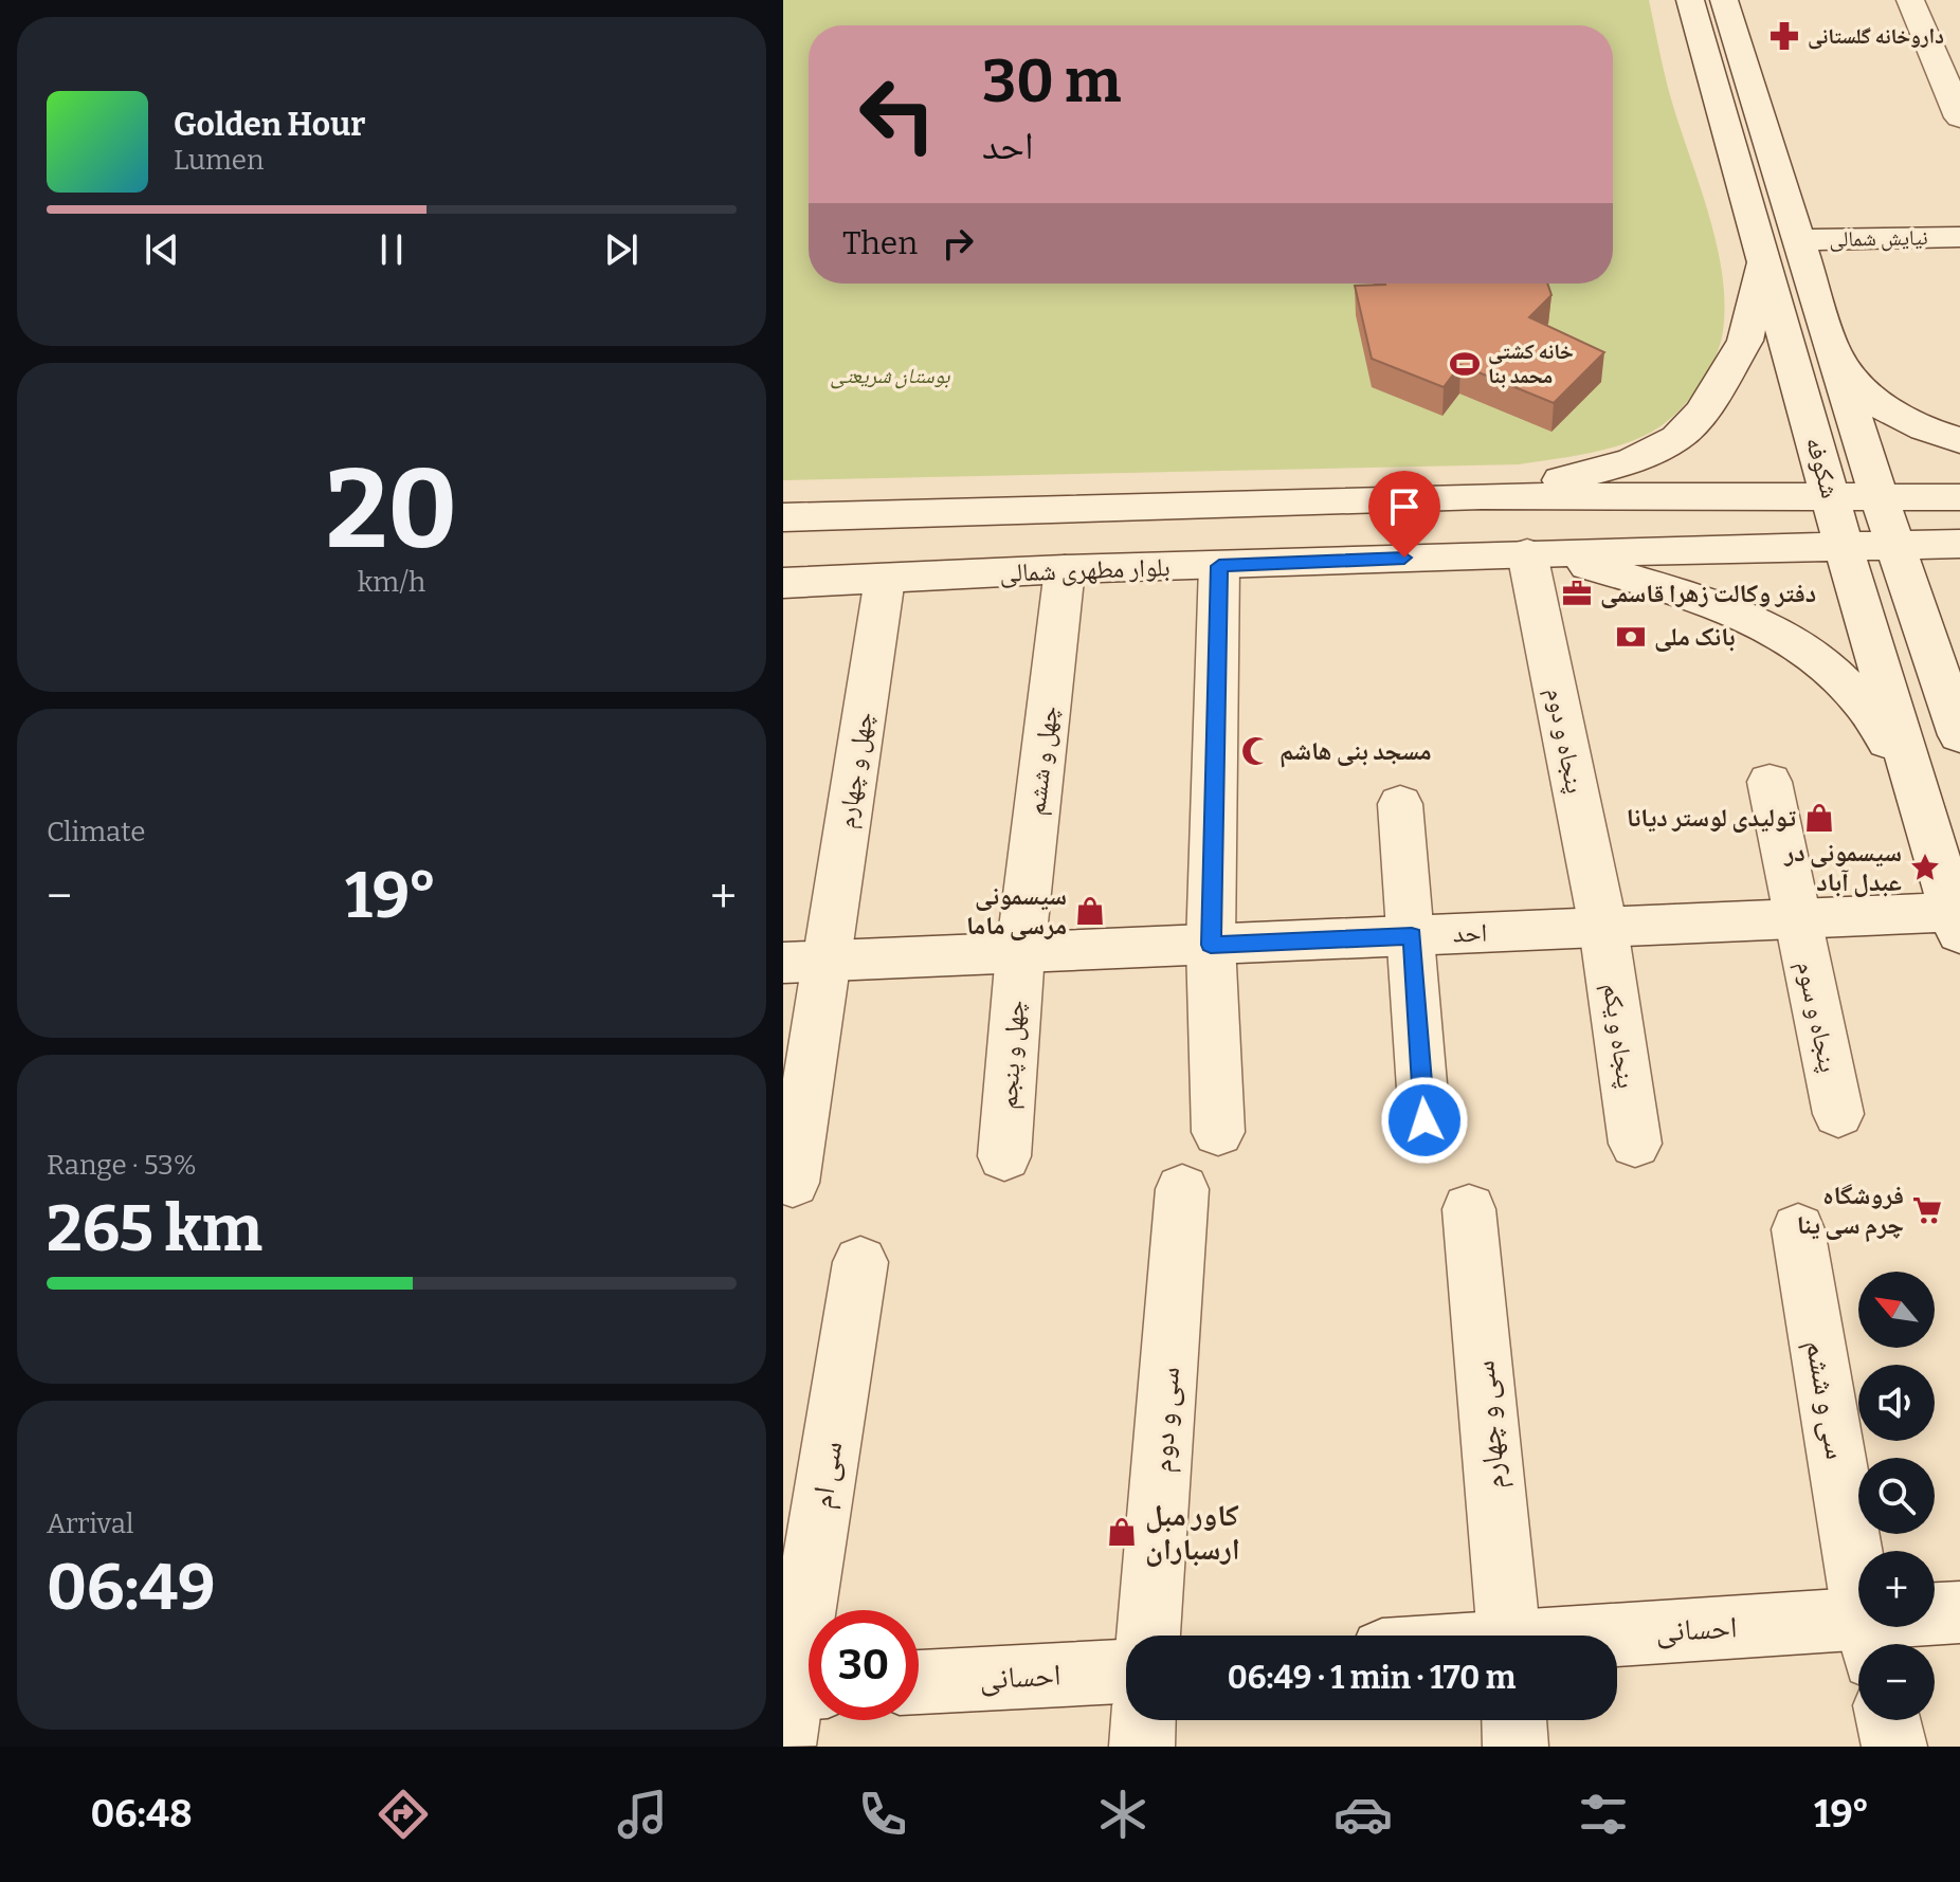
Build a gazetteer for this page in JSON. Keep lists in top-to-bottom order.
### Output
{
  "streets": {
    "main road": [
      "نیایش شمالی",
      "شکوفه",
      "بلوار مطهری شمالی",
      "پنجاه و دوم",
      "چهل و ششم",
      "چهل و چهارم",
      "احد",
      "پنجاه و سوم",
      "پنجاه و یکم",
      "چهل و پنجم",
      "سی و ششم",
      "سی و دوم",
      "سی و چهارم",
      "سی ام",
      "احسانی"
    ]
  },
  "crossings": [
    ["نیایش شمالی", "شکوفه"],
    ["شکوفه", "بلوار مطهری شمالی"],
    ["شکوفه", "احد"],
    ["بلوار مطهری شمالی", "پنجاه و دوم"],
    ["بلوار مطهری شمالی", "چهل و ششم"],
    ["بلوار مطهری شمالی", "چهل و چهارم"],
    ["پنجاه و دوم", "احد"],
    ["پنجاه و دوم", "پنجاه و یکم"],
    ["چهل و ششم", "احد"],
    ["چهل و ششم", "چهل و پنجم"],
    ["چهل و چهارم", "احد"],
    ["احد", "پنجاه و سوم"],
    ["احد", "پنجاه و یکم"],
    ["احد", "چهل و پنجم"],
    ["سی و ششم", "احسانی"]
  ],
  "parks": ["بوستان شریعتی"],
  "places": {
    "pharmacy": ["داروخانه گلستانی"],
    "sports": ["خانه کشتی محمد بنا"],
    "office": ["دفتر وکالت زهرا قاسمی"],
    "bank": ["بانک ملی"],
    "mosque": ["مسجد بنی هاشم"],
    "shop": ["تولیدی لوستر دیانا", "سیسمونی مرسی ماما", "كاور مبل ارسباران"],
    "place": ["سیسمونی در عبدل آباد"],
    "supermarket": ["فروشگاه چرم سی ینا"]
  },
  "north": "top left",
  "page": {
    "turn": ["30 m", "احد"],
    "song": ["Golden Hour", "Lumen"],
    "then": "Then",
    "tile": [
      ["20", "km/h"],
      "Climate",
      ["Range · 53%", "265 km"],
      ["Arrival", "06:49"]
    ],
    "heat": ["−", "19°", "+"],
    "map_buttons": ["+", "−"],
    "limit": "30",
    "trip": "06:49 · 1 min · 170 m",
    "tabs": ["06:48", "19°"]
  }
}
